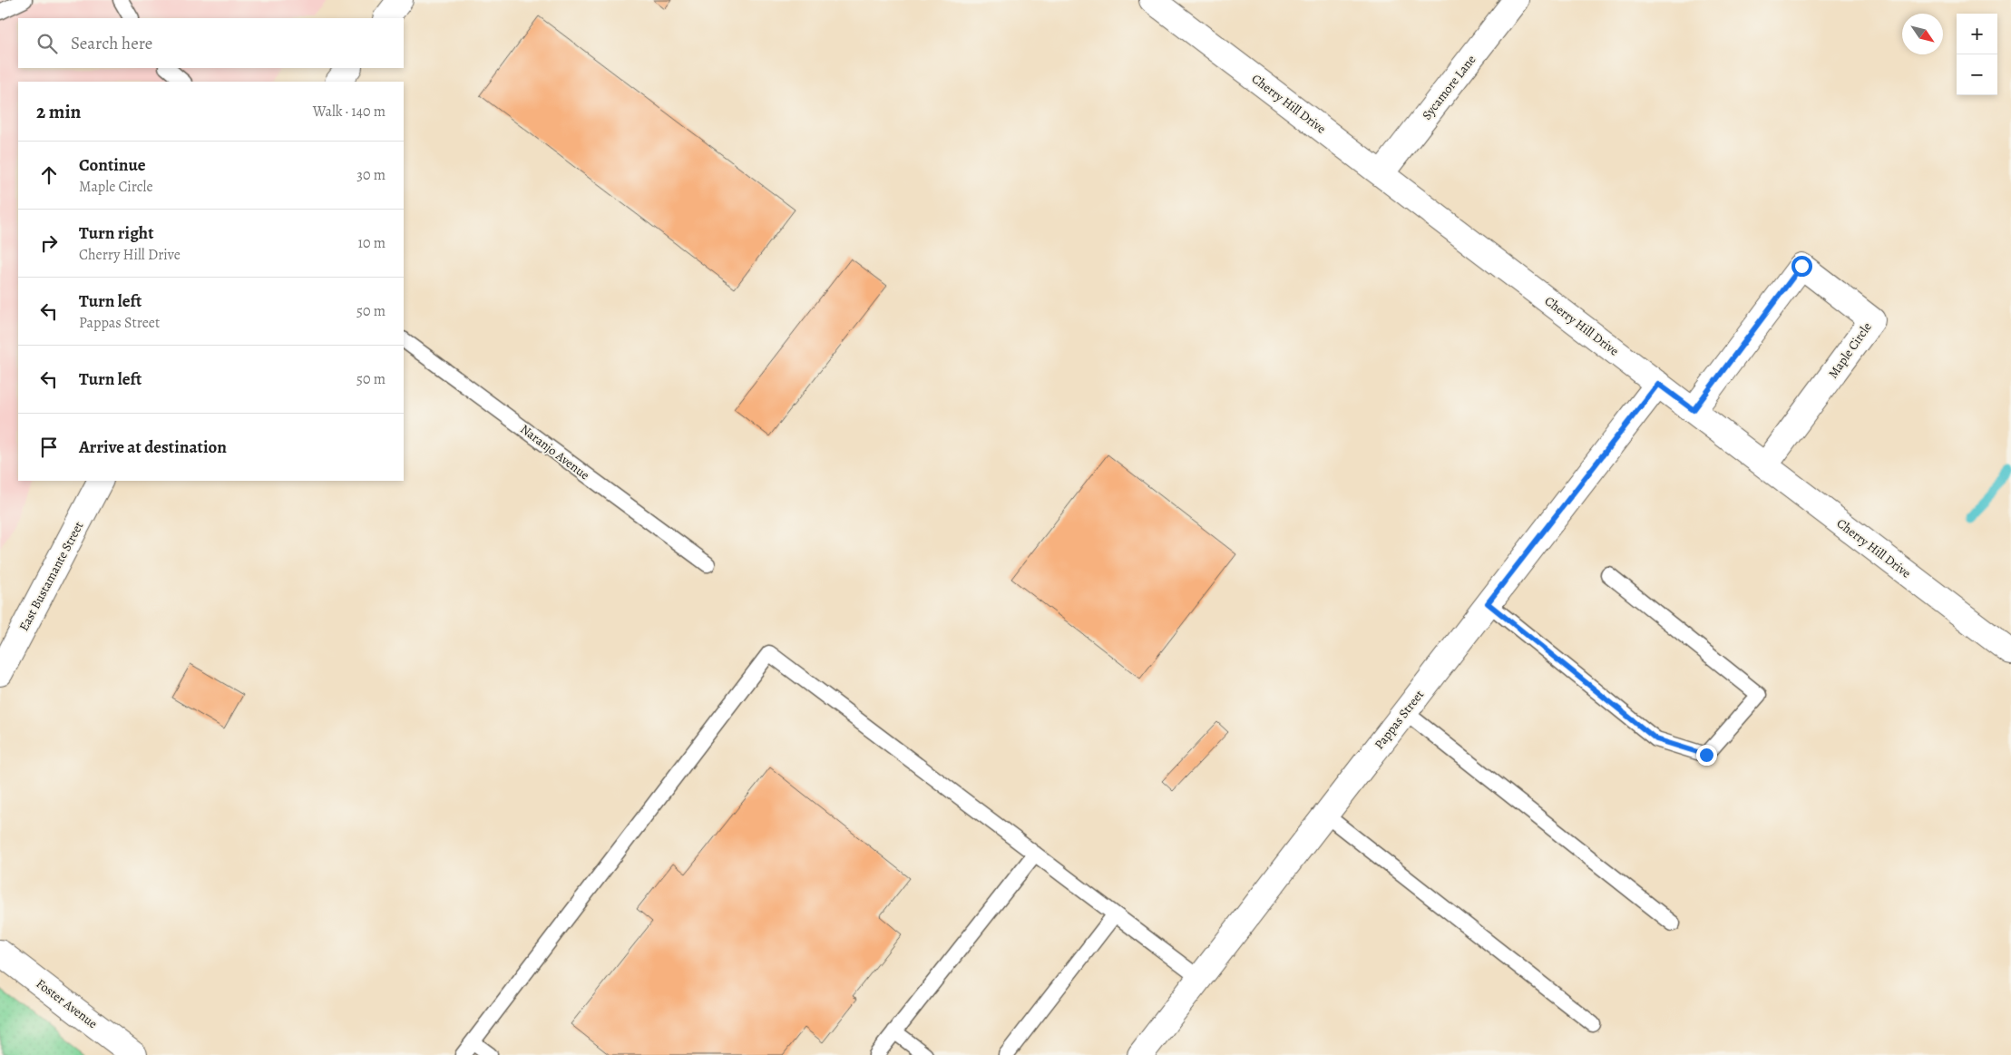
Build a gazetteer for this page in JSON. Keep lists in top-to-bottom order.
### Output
{
  "streets": {
    "street": [
      "Sycamore Lane",
      "Cherry Hill Drive",
      "Maple Circle",
      "East Bustamante Street",
      "Pappas Street",
      "Foster Avenue"
    ],
    "lane": ["Naranjo Avenue"]
  },
  "crossings": [
    ["Sycamore Lane", "Cherry Hill Drive"],
    ["Cherry Hill Drive", "Maple Circle"],
    ["Cherry Hill Drive", "Pappas Street"]
  ],
  "north": "bottom right",
  "page": {
    "map_buttons": ["+", "−"],
    "search": "Search here",
    "heading": ["2 min", "Walk · 140 m"],
    "list": [
      ["Continue", "Maple Circle", "30 m"],
      ["Turn right", "Cherry Hill Drive", "10 m"],
      ["Turn left", "Pappas Street", "50 m"],
      ["Turn left", "50 m"],
      "Arrive at destination"
    ]
  }
}
